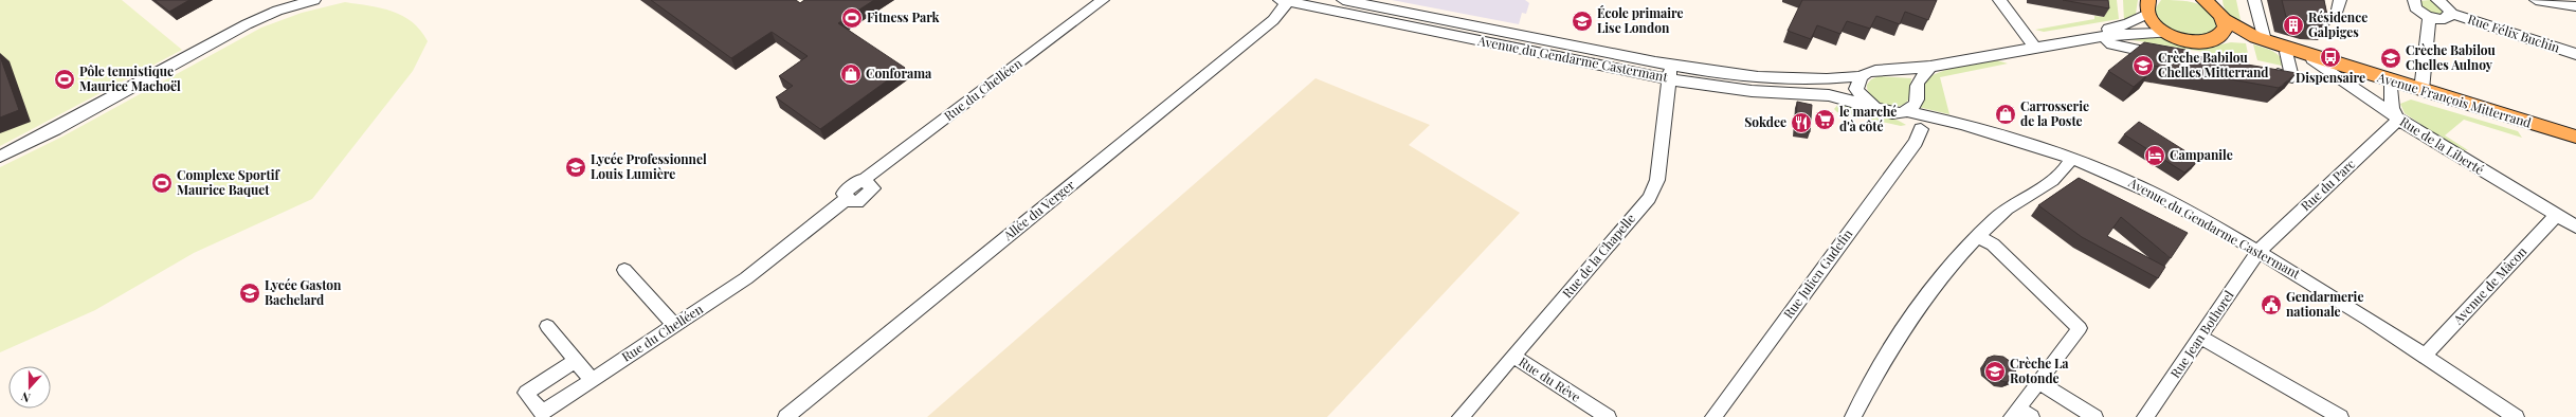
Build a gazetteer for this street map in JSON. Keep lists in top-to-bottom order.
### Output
{
  "streets": {
    "main road": ["Avenue François Mitterrand"],
    "street": [
      "Rue Félix Buchin",
      "Avenue du Gendarme Castermant",
      "Rue du Chelléen",
      "Rue de la Liberté",
      "Rue du Parc",
      "Allée du Verger",
      "Rue de la Chapelle",
      "Rue Julien Gudefin",
      "Avenue de Mâcon",
      "Rue Jean Bothorel",
      "Rue du Rêve"
    ]
  },
  "crossings": [
    ["Avenue du Gendarme Castermant", "Rue du Parc"],
    ["Avenue du Gendarme Castermant", "Allée du Verger"],
    ["Avenue du Gendarme Castermant", "Rue de la Chapelle"],
    ["Avenue du Gendarme Castermant", "Avenue de Mâcon"],
    ["Avenue du Gendarme Castermant", "Rue Jean Bothorel"],
    ["Avenue François Mitterrand", "Rue de la Liberté"],
    ["Rue de la Liberté", "Rue du Parc"],
    ["Rue de la Liberté", "Avenue de Mâcon"],
    ["Rue du Parc", "Rue Jean Bothorel"],
    ["Rue de la Chapelle", "Rue du Rêve"]
  ],
  "places": {
    "sports": ["Fitness Park", "Pôle tennistique Maurice Machoël", "Complexe Sportif Maurice Baquet"],
    "school or university": [
      "École primaire Lise London",
      "Crèche Babilou Chelles Aulnoy",
      "Crèche Babilou Chelles Mitterrand",
      "Lycée Professionnel Louis Lumière",
      "Lycée Gaston Bachelard",
      "Crèche La Rotonde"
    ],
    "building": ["Résidence Galpiges"],
    "bus stop": ["Dispensaire"],
    "shop": ["Conforama", "Carrosserie de la Poste"],
    "supermarket": ["le marché d'à côté"],
    "restaurant": ["Sokdee"],
    "hotel": ["Campanile"],
    "public building": ["Gendarmerie nationale"]
  },
  "north": "bottom"
}
